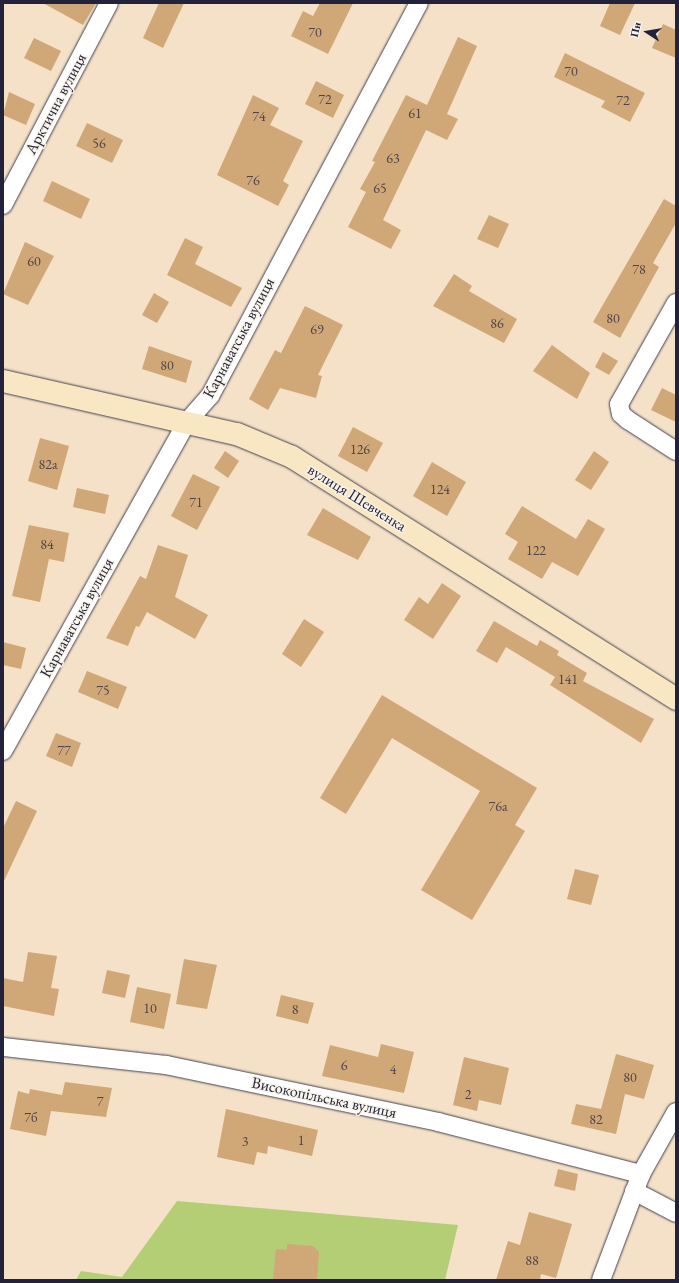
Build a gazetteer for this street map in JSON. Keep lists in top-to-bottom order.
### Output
{
  "streets": {
    "street": [
      "Арктична вулиця",
      "Карнаватська вулиця",
      "вулиця Шевченка",
      "Високопільська вулиця"
    ]
  },
  "crossings": [
    ["Карнаватська вулиця", "вулиця Шевченка"]
  ],
  "house_numbers": [
    "70",
    "70",
    "72",
    "72",
    "61",
    "74",
    "56",
    "63",
    "76",
    "65",
    "60",
    "78",
    "80",
    "86",
    "69",
    "80",
    "126",
    "82а",
    "124",
    "71",
    "84",
    "122",
    "141",
    "75",
    "77",
    "76а",
    "10",
    "8",
    "6",
    "4",
    "80",
    "2",
    "7",
    "7б",
    "82",
    "1",
    "3",
    "88"
  ],
  "north": "left"
}
